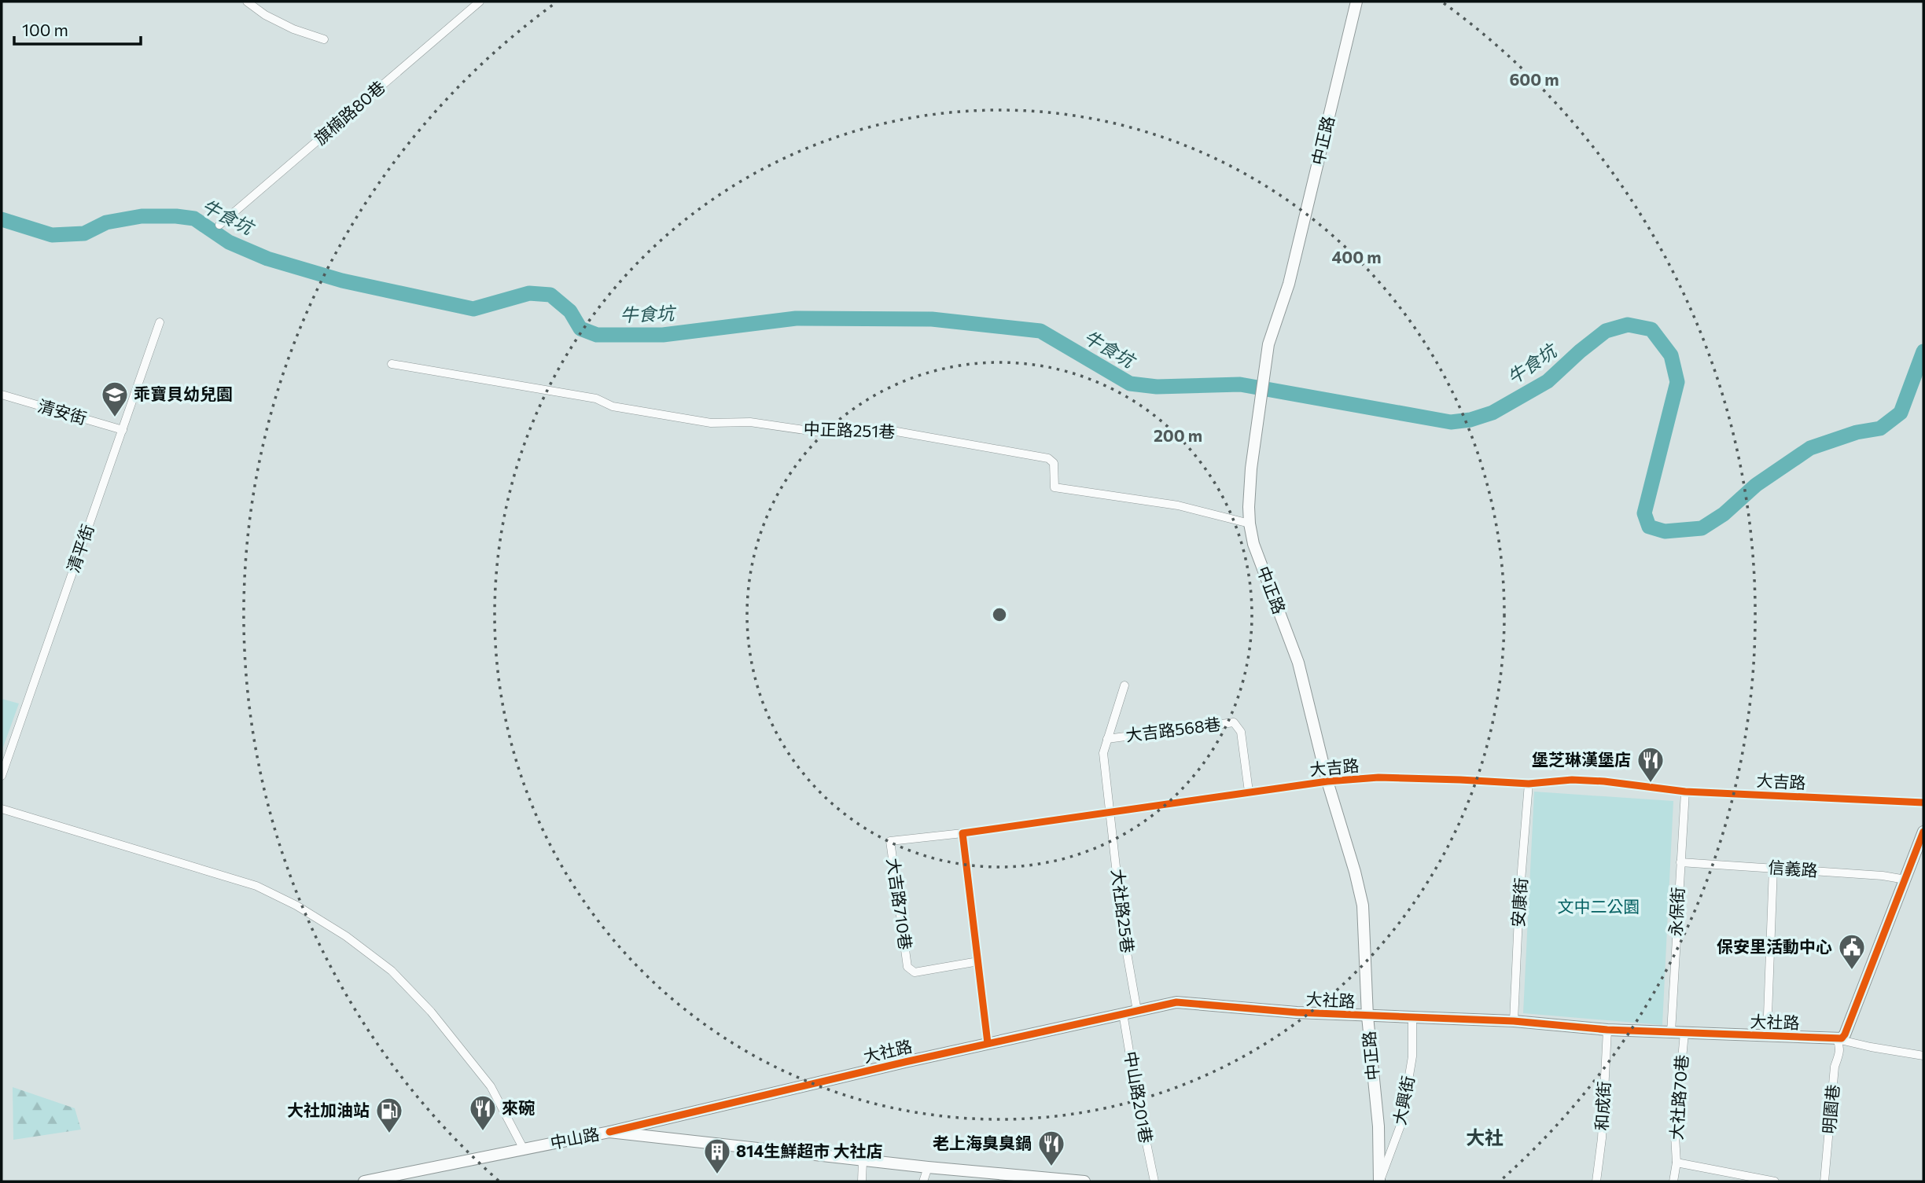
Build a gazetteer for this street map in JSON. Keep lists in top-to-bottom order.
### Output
{
  "streets": {
    "street": [
      "旗楠路80巷",
      "中正路",
      "清安街",
      "中正路251巷",
      "清平街",
      "大吉路568巷",
      "大吉路",
      "信義路",
      "安康街",
      "大吉路710巷",
      "大社路25巷",
      "永保街",
      "大社路",
      "中山路201巷",
      "大社路70巷",
      "大興街",
      "和成街",
      "明園巷",
      "中山路"
    ]
  },
  "crossings": [
    ["中正路", "中正路251巷"],
    ["中正路", "大吉路"],
    ["中正路", "大社路"],
    ["中正路", "大興街"],
    ["清安街", "清平街"],
    ["大吉路568巷", "大吉路"],
    ["大吉路568巷", "大社路25巷"],
    ["大吉路", "安康街"],
    ["大吉路", "大吉路710巷"],
    ["大吉路", "大社路25巷"],
    ["大吉路", "永保街"],
    ["信義路", "永保街"],
    ["信義路", "大社路"],
    ["安康街", "大社路"],
    ["大社路25巷", "大社路"],
    ["永保街", "大社路"],
    ["大社路", "中山路201巷"],
    ["大社路", "大社路70巷"],
    ["大社路", "大興街"],
    ["大社路", "和成街"],
    ["大社路", "明園巷"],
    ["大社路", "中山路"]
  ],
  "districts": ["大社"],
  "water": ["牛食坑"],
  "parks": ["文中二公園"],
  "places": {
    "school or university": ["乖寶貝幼兒園"],
    "restaurant": ["堡芝琳漢堡店", "來碗", "老上海臭臭鍋"],
    "public building": ["保安里活動中心"],
    "fuel station": ["大社加油站"],
    "building": ["814生鮮超市 大社店"]
  },
  "scale_bar": "100 m",
  "rings": ["600 m", "400 m", "200 m"]
}
